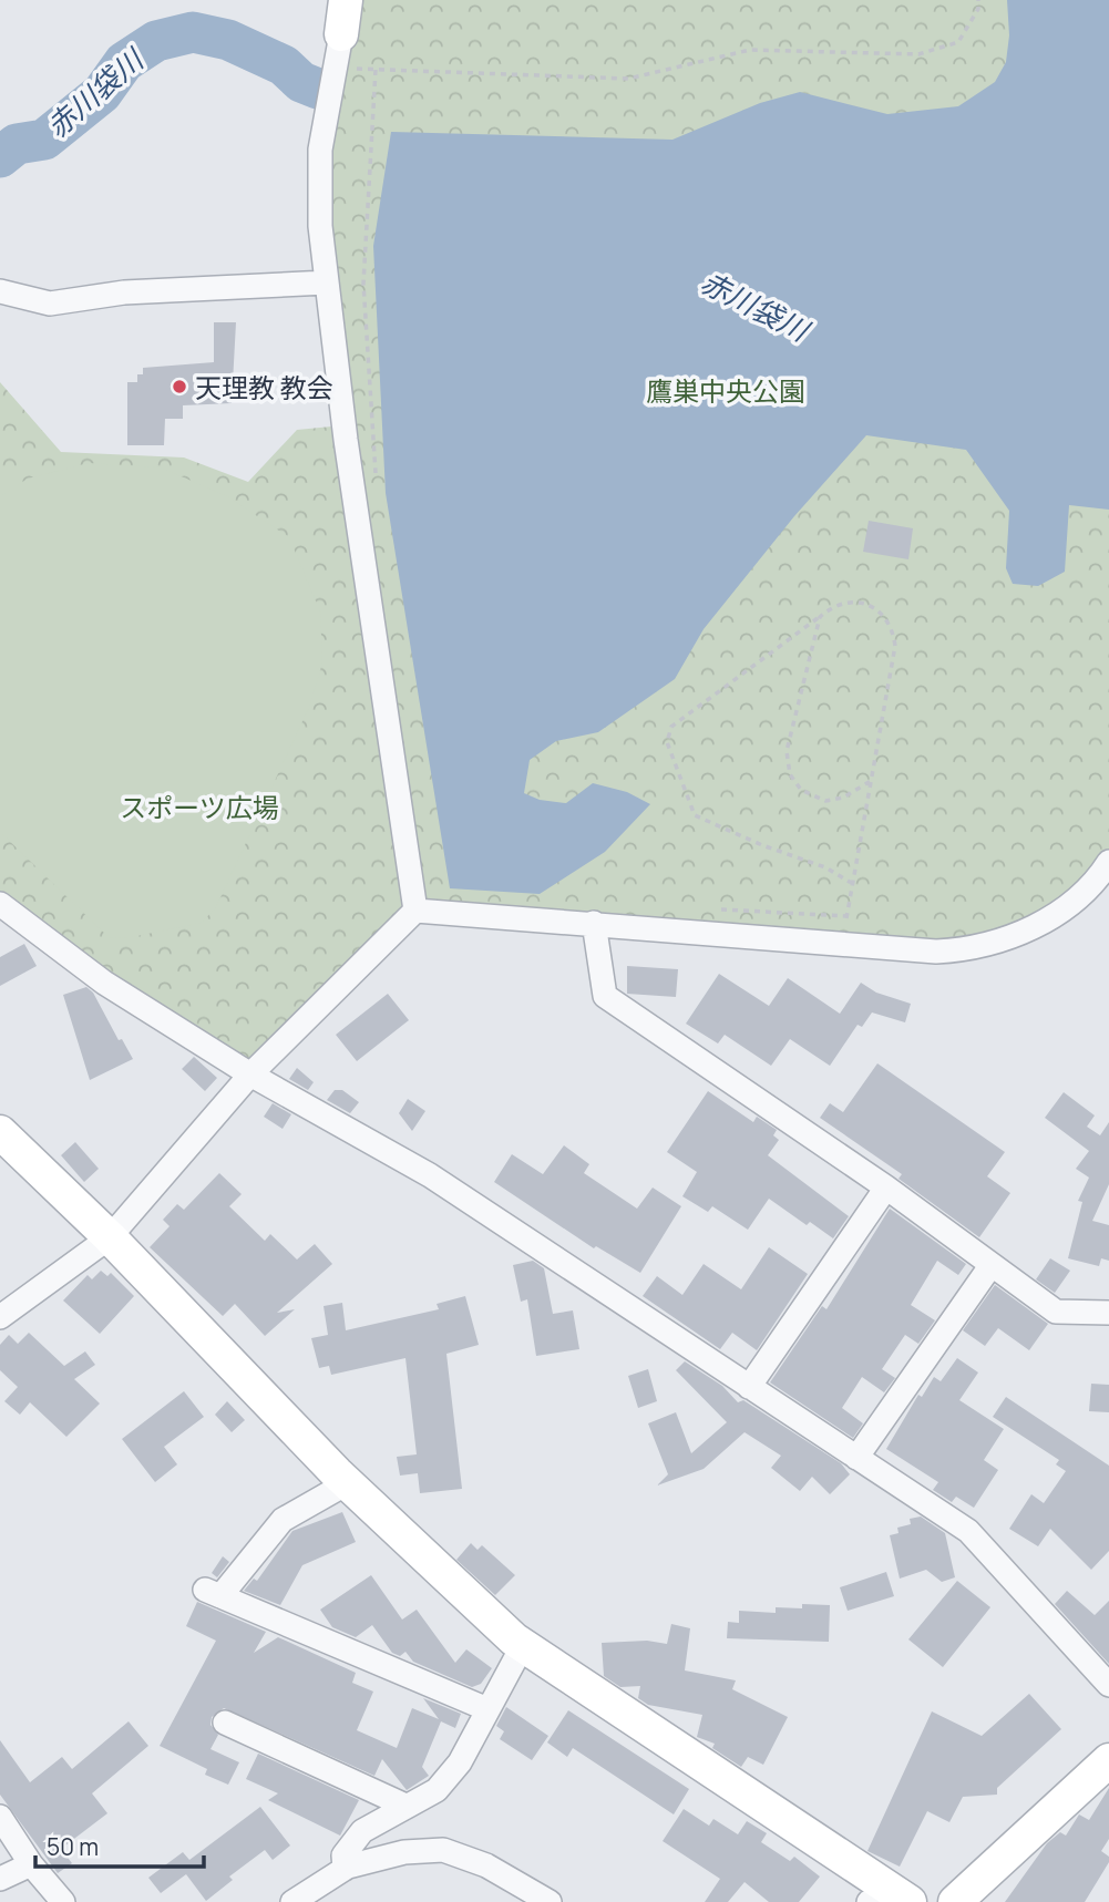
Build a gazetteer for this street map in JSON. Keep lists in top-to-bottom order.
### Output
{
  "water": ["赤川袋川"],
  "parks": ["鷹巣中央公園", "スポーツ広場"],
  "places": ["天理教 教会"],
  "scale_bar": "50 m"
}
